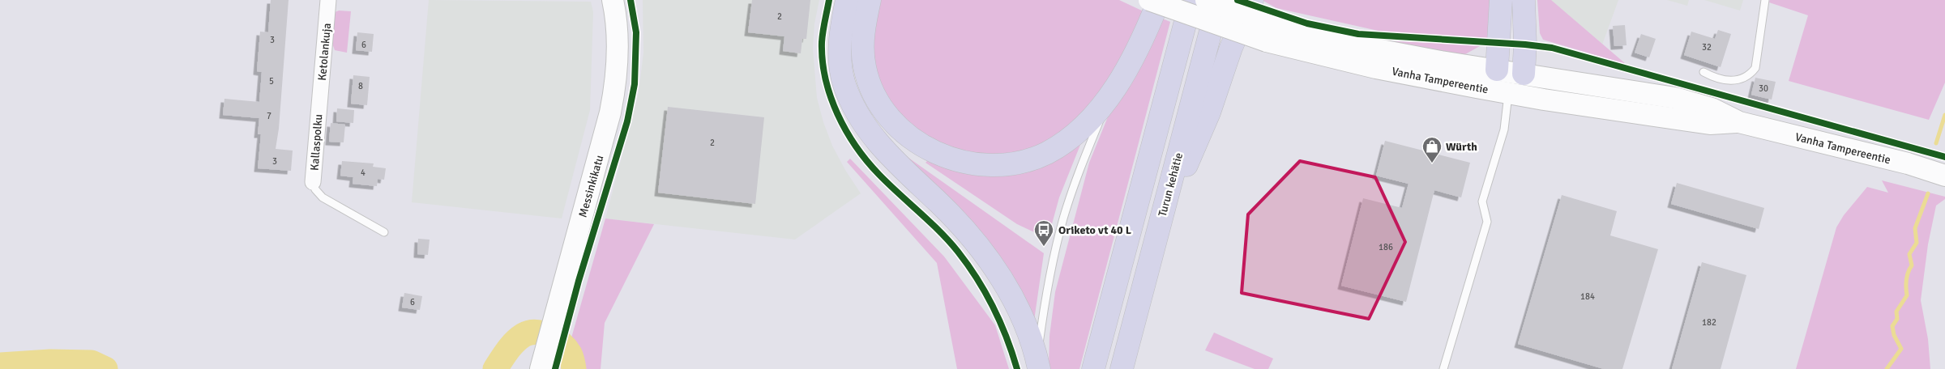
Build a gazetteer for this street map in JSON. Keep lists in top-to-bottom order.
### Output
{
  "streets": {
    "highway": ["Turun kehätie"],
    "main road": ["Vanha Tampereentie", "Messinkikatu"],
    "street": ["Ketolankuja", "Kallaspolku"]
  },
  "crossings": [
    ["Ketolankuja", "Kallaspolku"]
  ],
  "places": {
    "shop": ["Würth"],
    "bus stop": ["Oriketo vt 40 L"]
  },
  "house_numbers": [
    "2",
    "3",
    "6",
    "32",
    "5",
    "8",
    "30",
    "7",
    "2",
    "3",
    "4",
    "186",
    "184",
    "6",
    "182"
  ]
}
